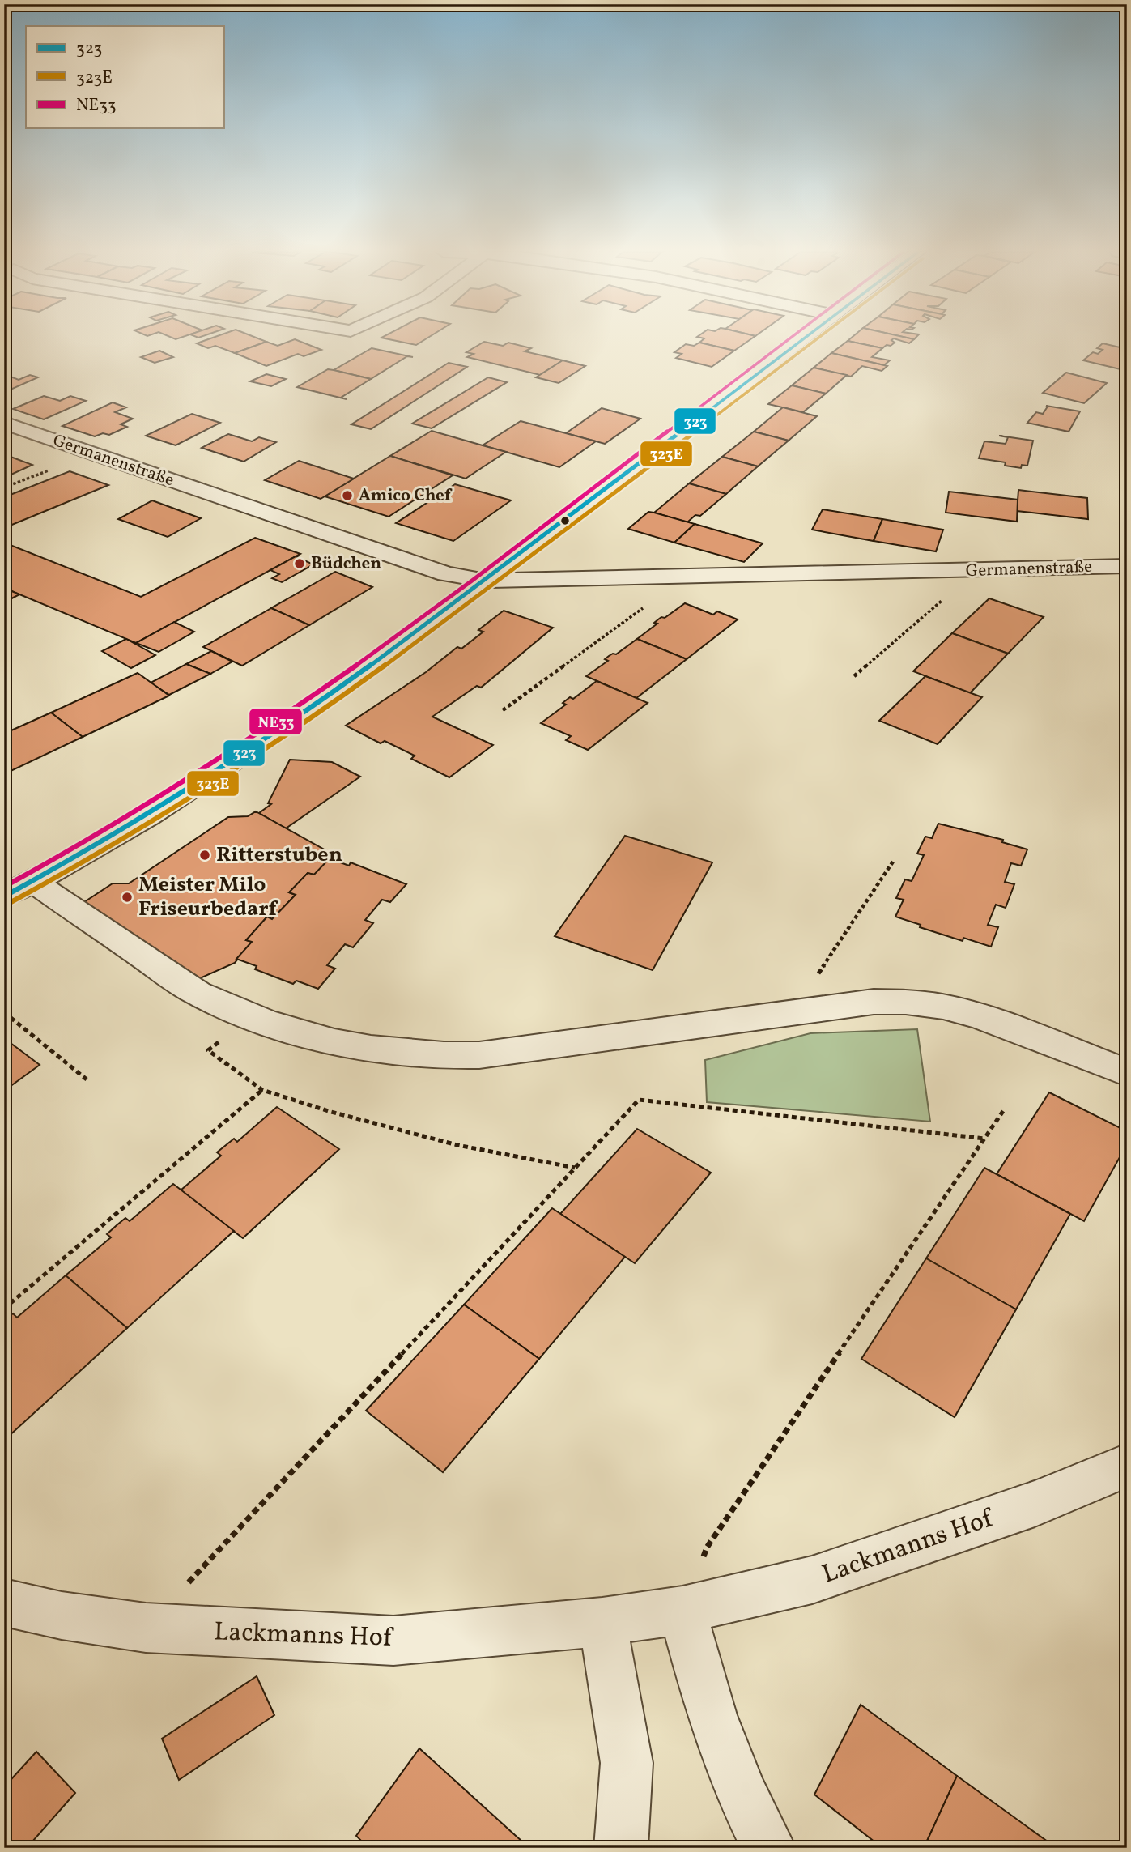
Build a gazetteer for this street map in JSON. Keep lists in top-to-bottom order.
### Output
{
  "streets": {
    "street": ["Germanenstraße", "Lackmanns Hof"]
  },
  "places": [
    "Amico Chef",
    "Büdchen",
    "Ritterstuben",
    "Meister Milo Friseurbedarf"
  ],
  "lines": ["transit line 323", "transit line 323E", "transit line NE33"],
  "legend": ["323", "323E", "NE33"]
}
